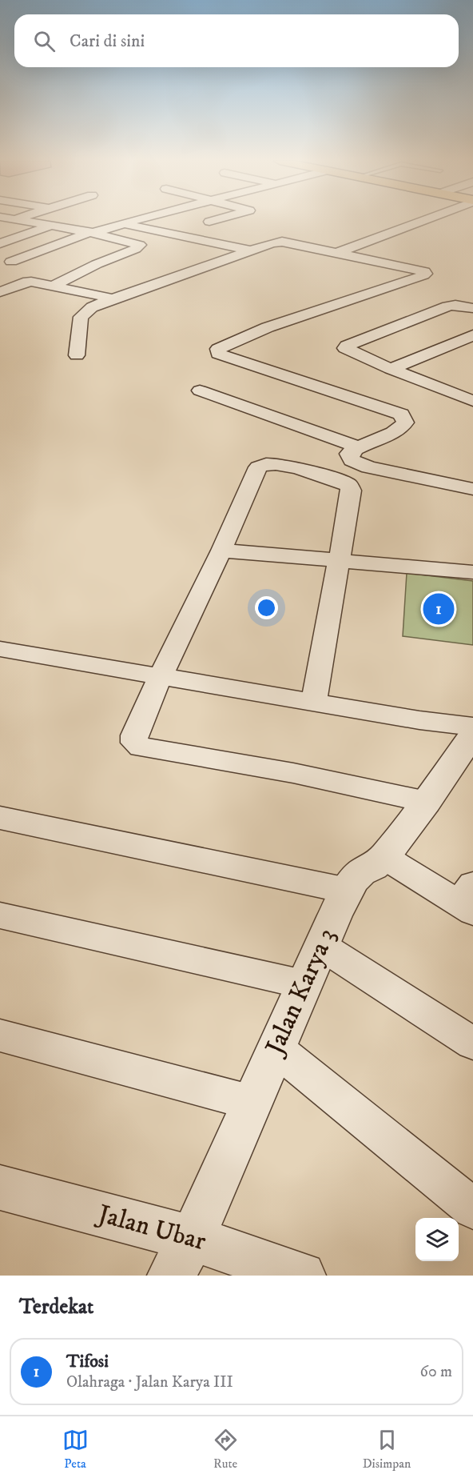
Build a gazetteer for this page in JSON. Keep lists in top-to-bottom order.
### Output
{
  "streets": {
    "street": ["Jalan Karya 3", "Jalan Ubar"]
  },
  "crossings": [
    ["Jalan Karya 3", "Jalan Ubar"]
  ],
  "page": {
    "search": "Cari di sini",
    "pins": "1",
    "heading": "Terdekat",
    "list": [
      {
        "mark": "1",
        "name": "Tifosi",
        "note": "Olahraga · Jalan Karya III",
        "value": "60 m"
      }
    ],
    "nav": ["Peta", "Rute", "Disimpan"]
  }
}
